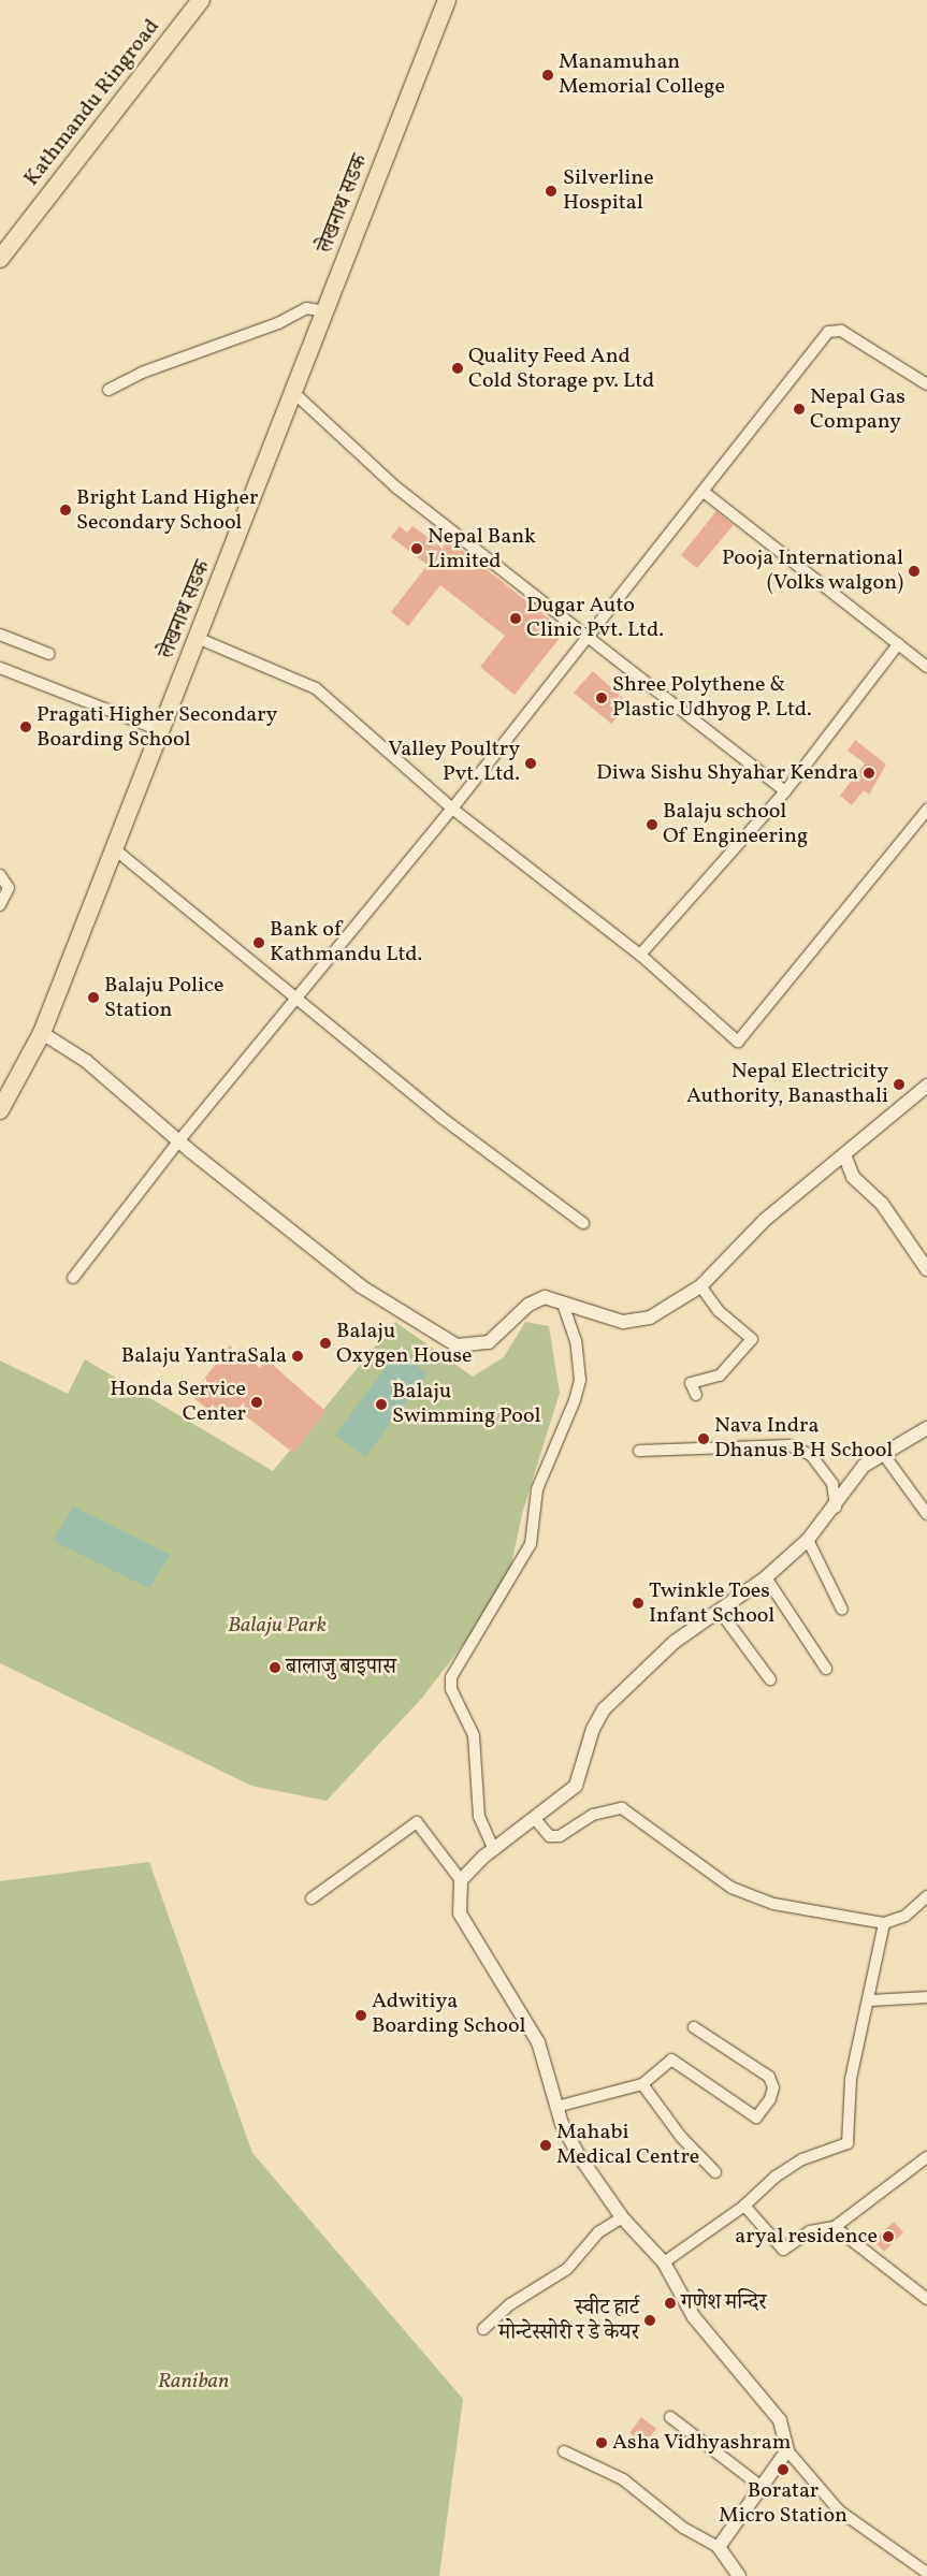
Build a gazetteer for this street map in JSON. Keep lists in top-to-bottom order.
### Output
{
  "streets": {
    "main road": ["Kathmandu Ringroad", "लेखनाथ सडक"]
  },
  "parks": ["Balaju Park", "Raniban"],
  "places": [
    "Manamuhan Memorial College",
    "Silverline Hospital",
    "Quality Feed And Cold Storage pv. Ltd",
    "Nepal Gas Company",
    "Bright Land Higher Secondary School",
    "Nepal Bank Limited",
    "Pooja International (Volks walgon)",
    "Dugar Auto Clinic Pvt. Ltd.",
    "Shree Polythene & Plastic Udhyog P. Ltd.",
    "Pragati Higher Secondary Boarding School",
    "Valley Poultry Pvt. Ltd.",
    "Diwa Sishu Shyahar Kendra",
    "Balaju school Of Engineering",
    "Bank of Kathmandu Ltd.",
    "Balaju Police Station",
    "Nepal Electricity Authority, Banasthali",
    "Balaju Oxygen House",
    "Balaju YantraSala",
    "Honda Service Center",
    "Balaju Swimming Pool",
    "Nava Indra Dhanus B H School",
    "Twinkle Toes Infant School",
    "बालाजु बाइपास",
    "Adwitiya Boarding School",
    "Mahabi Medical Centre",
    "aryal residence",
    "गणेश मन्दिर",
    "स्वीट हार्ट मोन्टेस्सोरी र डे केयर",
    "Asha Vidhyashram",
    "Boratar Micro Station"
  ]
}
